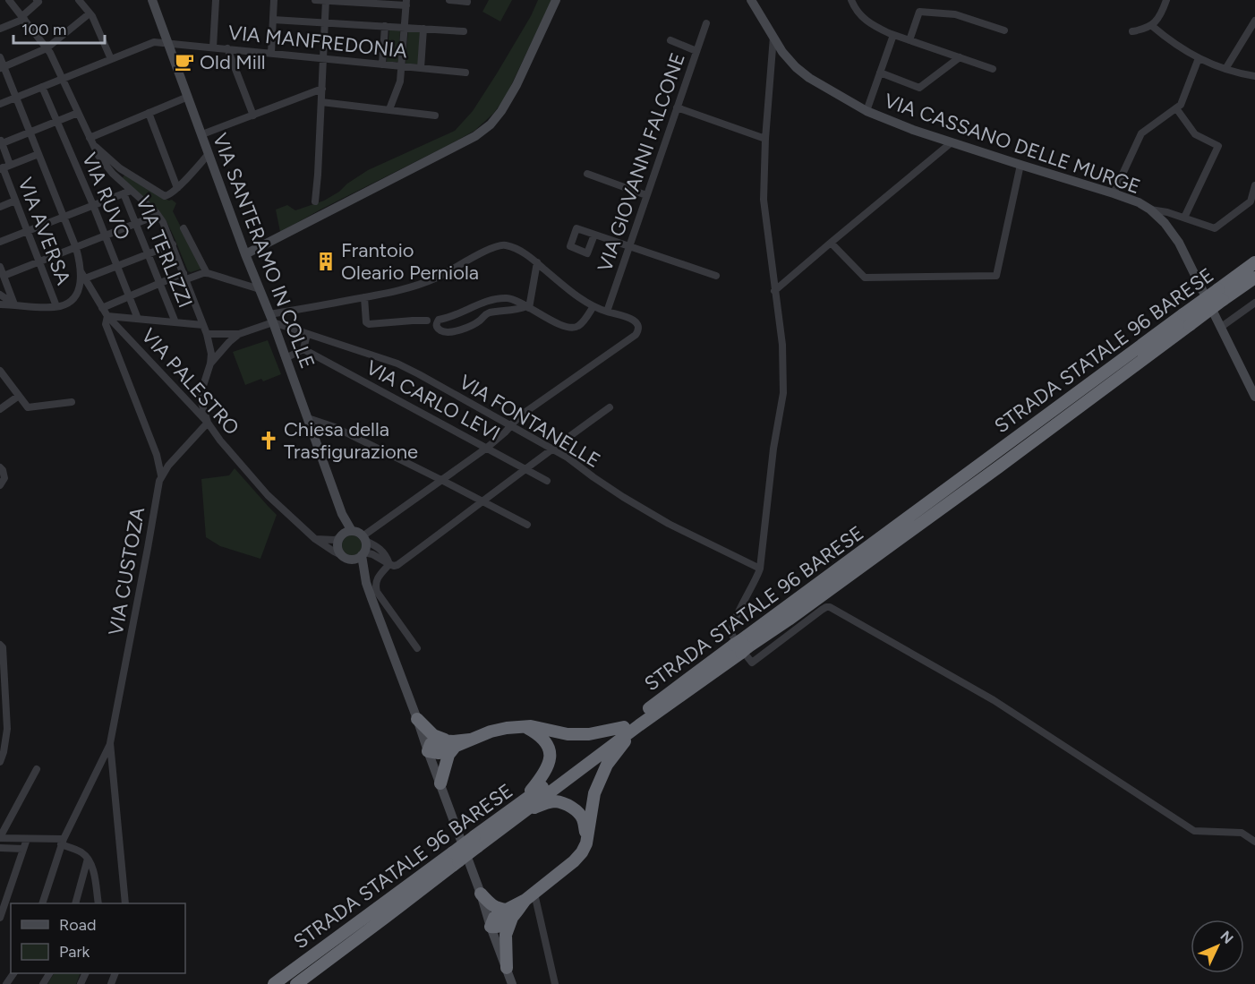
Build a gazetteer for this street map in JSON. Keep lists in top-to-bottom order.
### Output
{
  "streets": {
    "highway": ["STRADA STATALE 96 BARESE"],
    "main road": ["VIA CASSANO DELLE MURGE", "VIA SANTERAMO IN COLLE", "VIA PALESTRO"],
    "street": [
      "VIA MANFREDONIA",
      "VIA GIOVANNI FALCONE",
      "VIA RUVO",
      "VIA AVERSA",
      "VIA TERLIZZI",
      "VIA CARLO LEVI",
      "VIA FONTANELLE",
      "VIA CUSTOZA"
    ]
  },
  "crossings": [
    ["VIA MANFREDONIA", "VIA RUVO"],
    ["VIA MANFREDONIA", "VIA SANTERAMO IN COLLE"],
    ["VIA SANTERAMO IN COLLE", "VIA FONTANELLE"],
    ["VIA PALESTRO", "VIA CUSTOZA"]
  ],
  "places": {
    "cafe": ["Old Mill"],
    "building": ["Frantoio Oleario Perniola"],
    "church": ["Chiesa della Trasfigurazione"]
  },
  "legend": ["Road", "Park"],
  "scale_bar": "100 m",
  "north": "top right"
}
